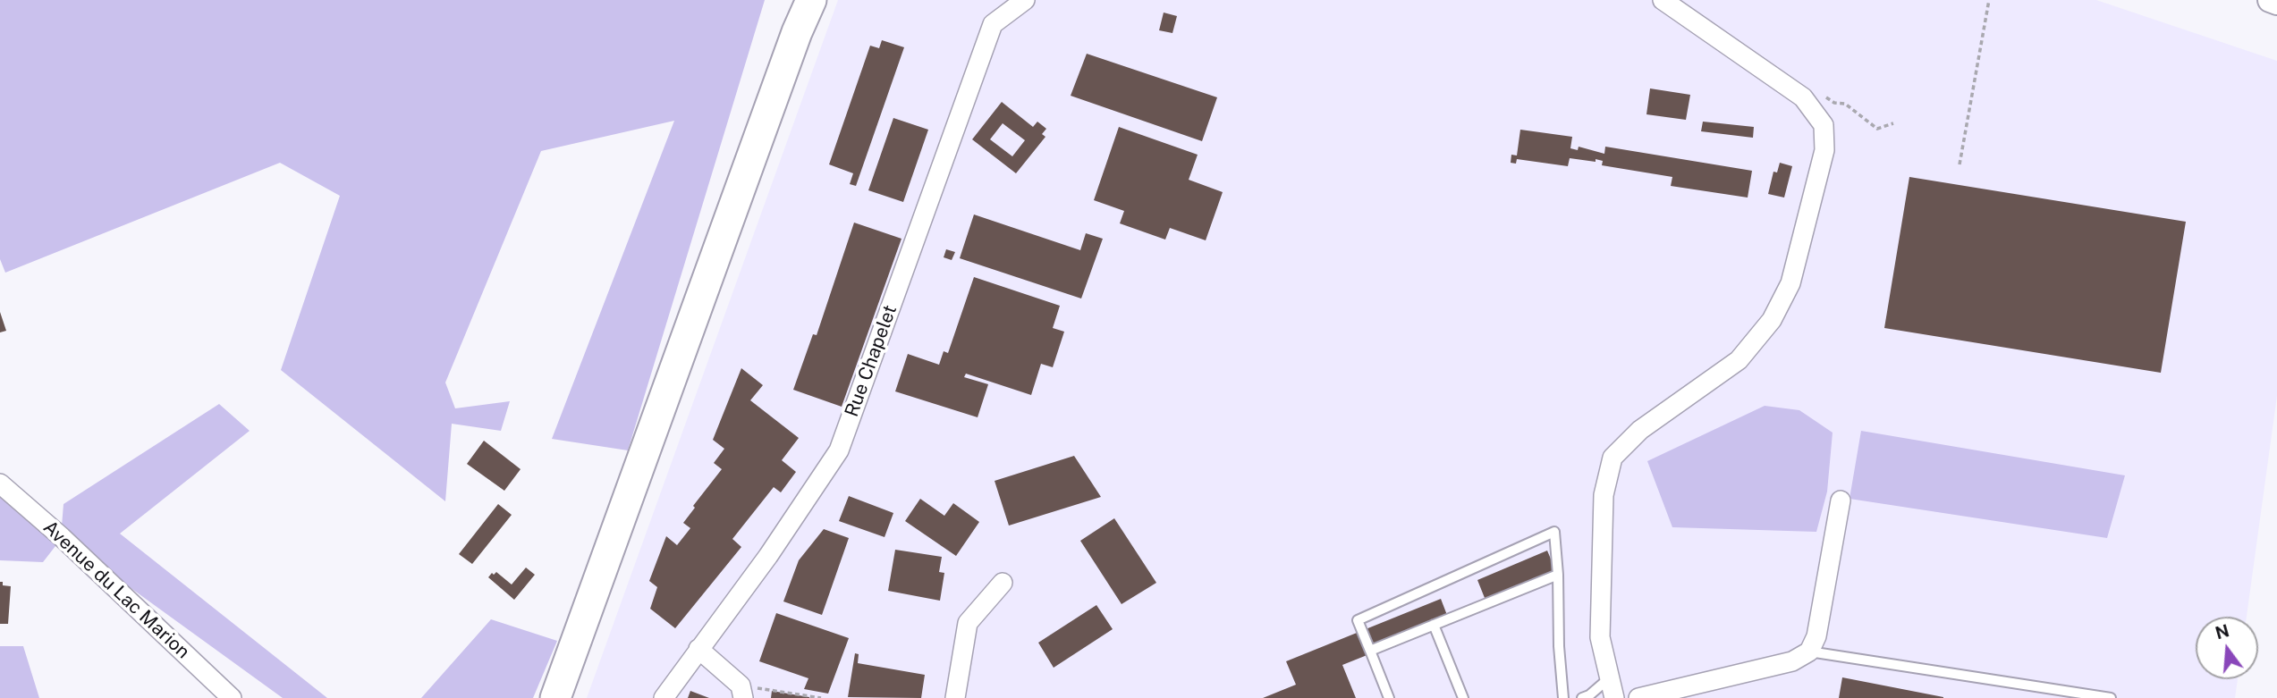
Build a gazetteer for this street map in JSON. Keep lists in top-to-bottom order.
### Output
{
  "streets": {
    "street": ["Rue Chapelet", "Avenue du Lac Marion"]
  },
  "north": "top"
}
